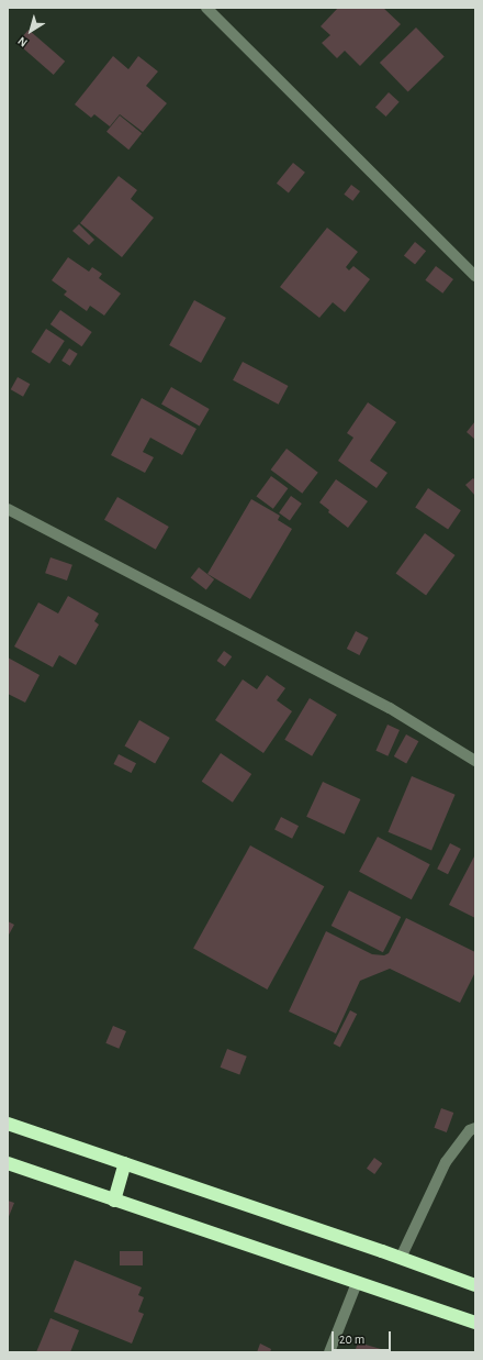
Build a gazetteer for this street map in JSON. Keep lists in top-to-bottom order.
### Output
{
  "scale_bar": "20 m",
  "north": "bottom left"
}
